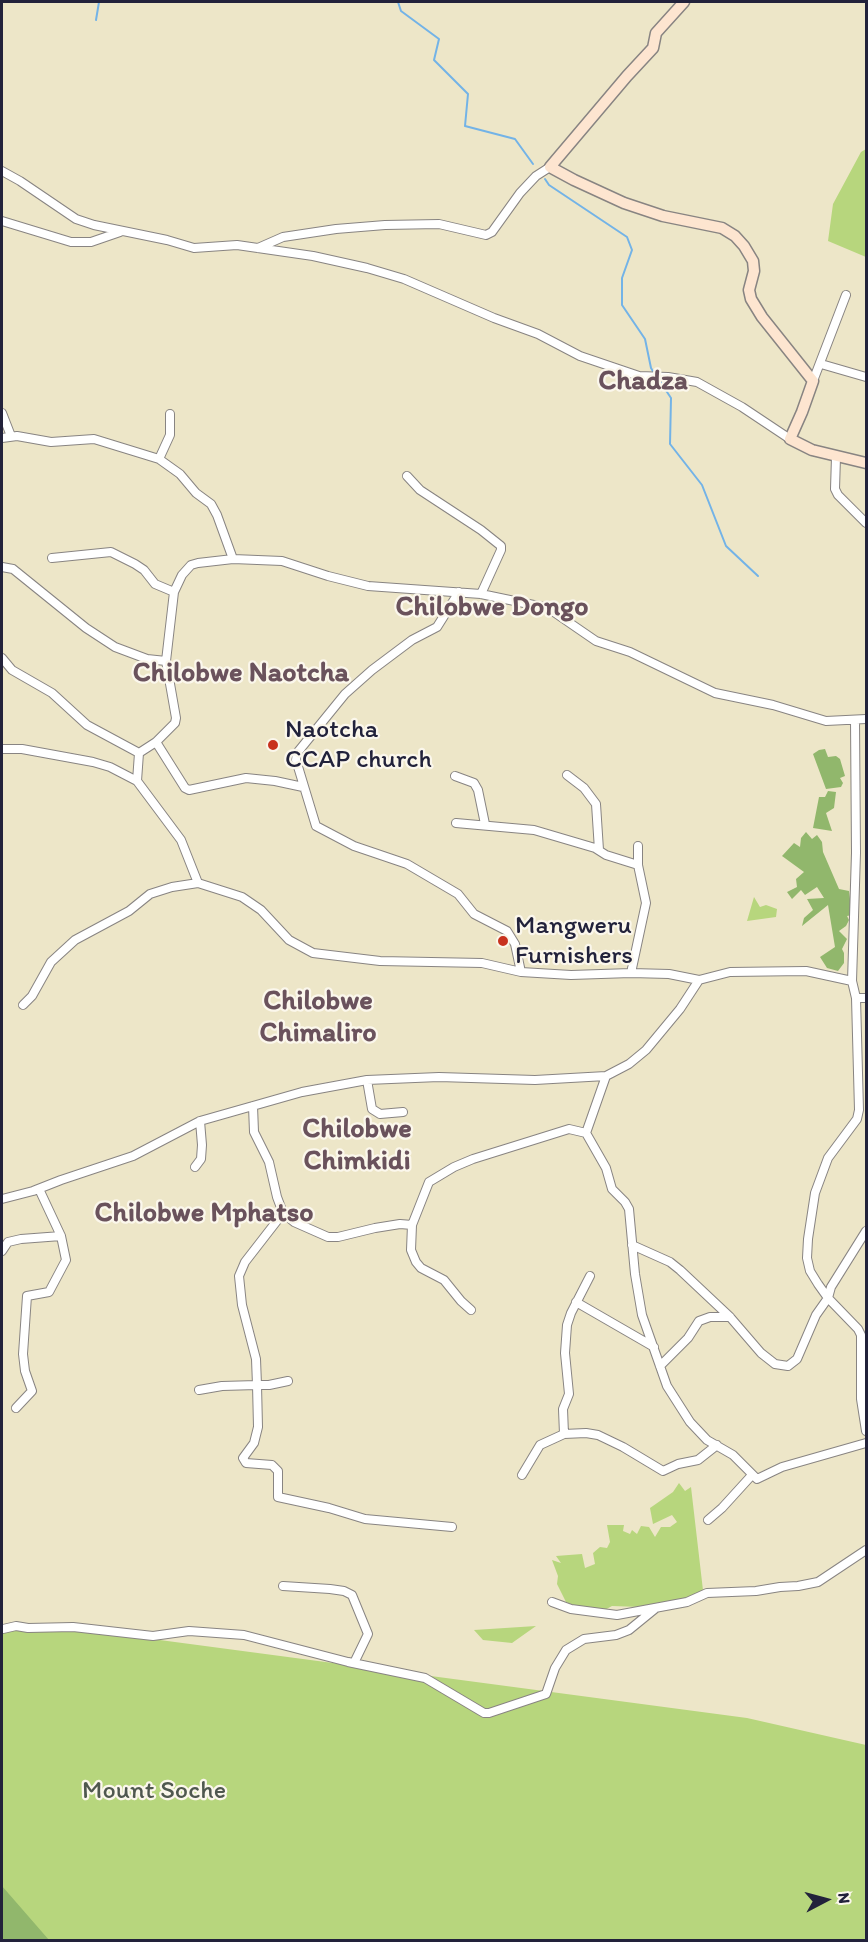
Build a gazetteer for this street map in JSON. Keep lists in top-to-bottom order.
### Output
{
  "districts": [
    "Chadza",
    "Chilobwe Dongo",
    "Chilobwe Naotcha",
    "Chilobwe Chimaliro",
    "Chilobwe Chimkidi",
    "Chilobwe Mphatso"
  ],
  "parks": ["Mount Soche"],
  "places": ["Naotcha CCAP church", "Mangweru Furnishers"],
  "north": "right"
}
